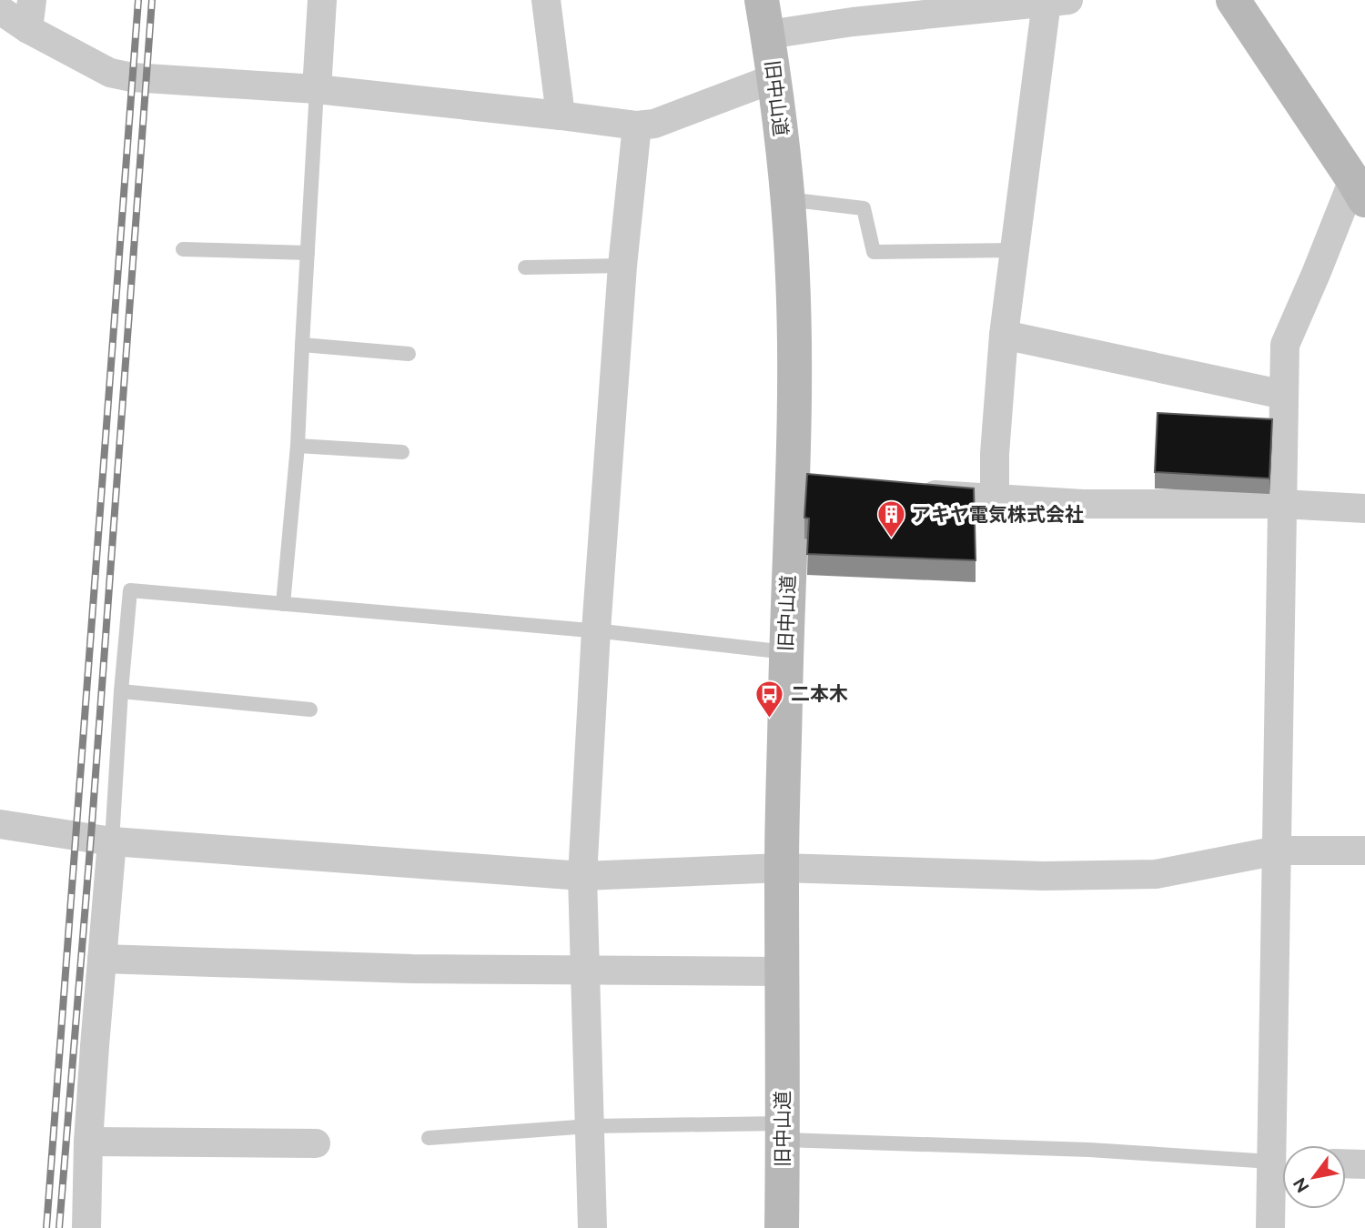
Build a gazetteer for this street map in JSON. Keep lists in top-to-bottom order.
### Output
{
  "streets": {
    "main road": ["旧中山道"]
  },
  "places": {
    "building": ["アキヤ電気株式会社"],
    "bus stop": ["二本木"]
  },
  "north": "bottom left"
}
